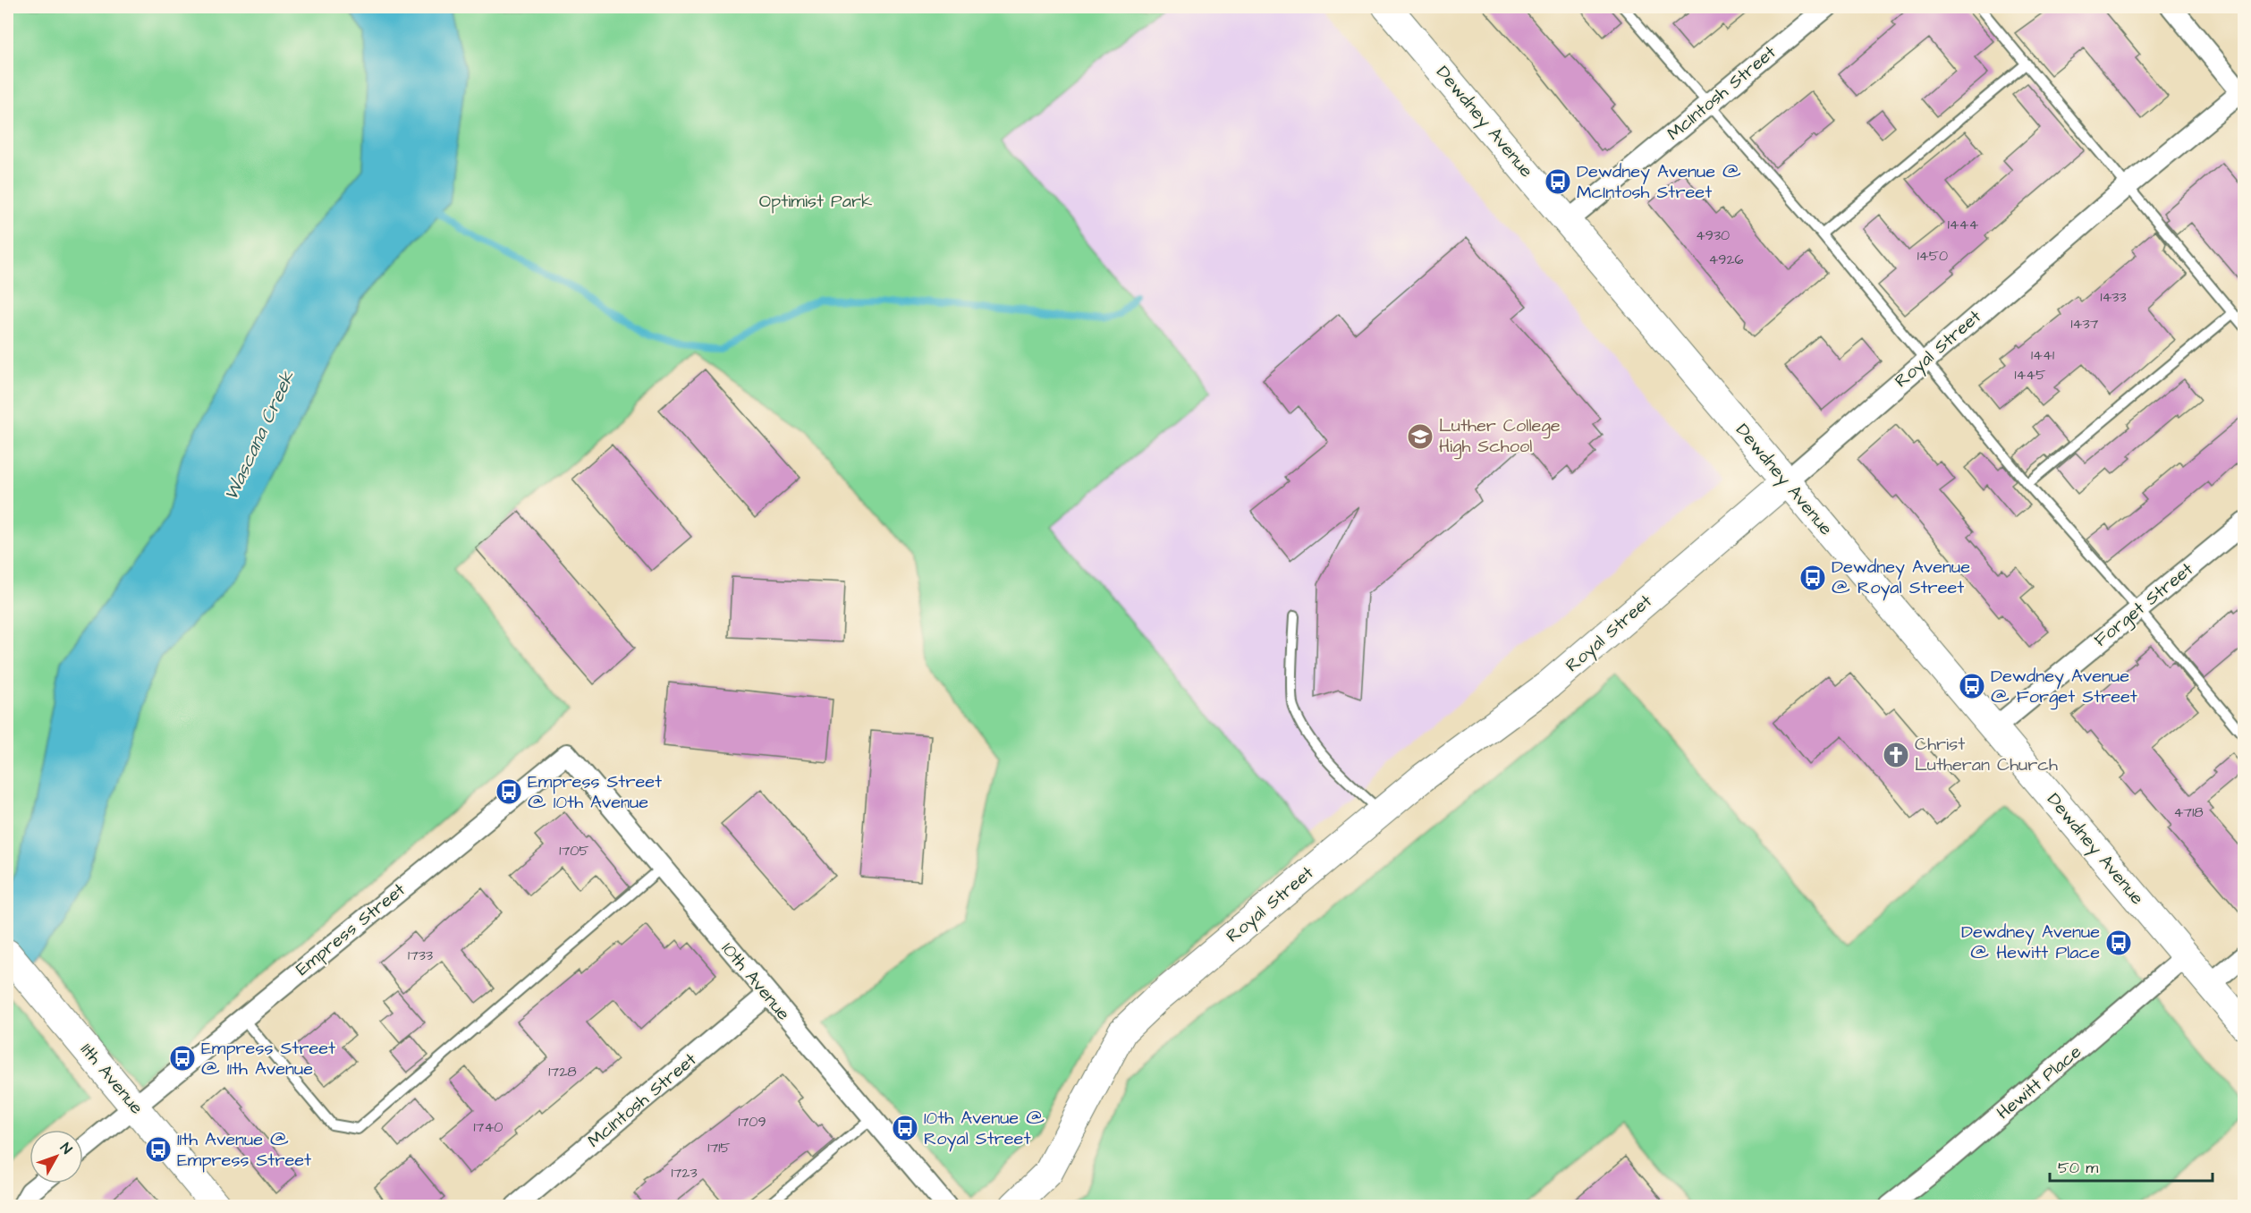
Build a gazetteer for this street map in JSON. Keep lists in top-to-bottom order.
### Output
{
  "streets": {
    "street": [
      "McIntosh Street",
      "Dewdney Avenue",
      "Royal Street",
      "Forget Street",
      "Empress Street",
      "10th Avenue",
      "11th Avenue",
      "Hewitt Place"
    ]
  },
  "crossings": [
    ["McIntosh Street", "Dewdney Avenue"],
    ["McIntosh Street", "10th Avenue"],
    ["Dewdney Avenue", "Royal Street"],
    ["Dewdney Avenue", "Forget Street"],
    ["Dewdney Avenue", "Hewitt Place"],
    ["Empress Street", "10th Avenue"],
    ["Empress Street", "11th Avenue"]
  ],
  "water": ["Wascana Creek"],
  "parks": ["Optimist Park"],
  "places": {
    "bus stop": [
      "Dewdney Avenue @ McIntosh Street",
      "Dewdney Avenue @ Royal Street",
      "Dewdney Avenue @ Forget Street",
      "Empress Street @ 10th Avenue",
      "Dewdney Avenue @ Hewitt Place",
      "Empress Street @ 11th Avenue",
      "10th Avenue @ Royal Street",
      "11th Avenue @ Empress Street"
    ],
    "school or university": ["Luther College High School"],
    "church": ["Christ Lutheran Church"]
  },
  "house_numbers": [
    "1444",
    "4930",
    "1450",
    "4926",
    "1433",
    "1437",
    "1441",
    "1445",
    "4718",
    "1705",
    "1733",
    "1728",
    "1709",
    "1740",
    "1715",
    "1723"
  ],
  "scale_bar": "50 m",
  "north": "top right"
}
